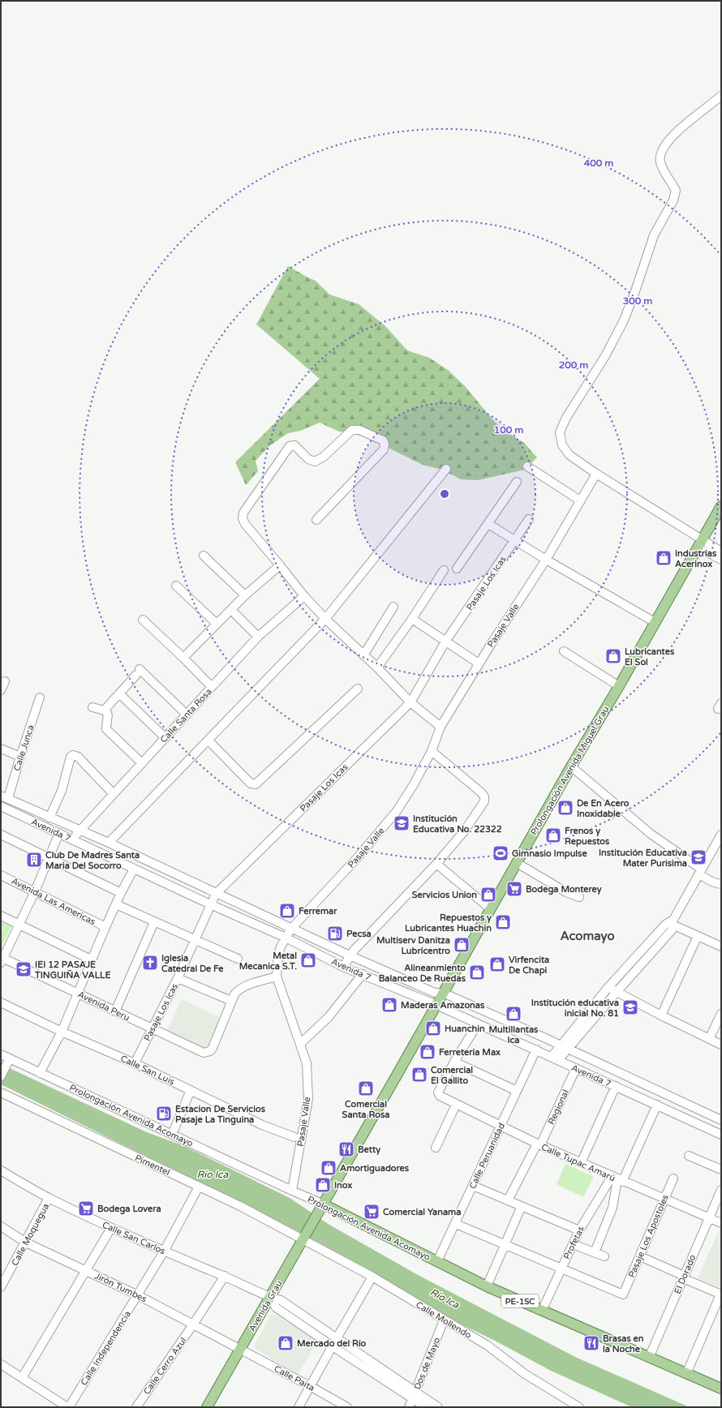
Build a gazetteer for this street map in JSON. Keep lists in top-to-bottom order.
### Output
{
  "streets": {
    "main road": [
      "Prolongación Avenida Miguel Grau",
      "Prolongación Avenida Acomayo",
      "PE-1SC",
      "Avenida Grau"
    ],
    "street": [
      "Pasaje Los Icas",
      "Pasaje Valle",
      "Calle Santa Rosa",
      "Calle Junca",
      "Avenida 7",
      "Avenida Las Americas",
      "Avenida Peru",
      "Calle San Luis",
      "Regional",
      "Calle Peruanidad",
      "Calle Tupac Amarú",
      "Pimentel",
      "Calle Moquegua",
      "Pasaje Los Apostoles",
      "Calle San Carlos",
      "Profetas",
      "El Dorado",
      "Jirón Tumbes",
      "Calle Mollendo",
      "Calle Independencia",
      "Dos de Mayo",
      "Calle Cerro Azul",
      "Calle Paita"
    ]
  },
  "crossings": [
    ["Pasaje Los Icas", "Avenida 7"],
    ["Pasaje Los Icas", "Avenida Peru"],
    ["Pasaje Los Icas", "Calle San Luis"],
    ["Pasaje Valle", "Avenida 7"],
    ["Pasaje Valle", "Prolongación Avenida Acomayo"],
    ["Calle Santa Rosa", "Avenida 7"],
    ["Calle Junca", "Avenida 7"],
    ["Prolongación Avenida Miguel Grau", "Avenida 7"],
    ["Prolongación Avenida Miguel Grau", "Prolongación Avenida Acomayo"],
    ["Prolongación Avenida Miguel Grau", "Avenida Grau"],
    ["Avenida 7", "Regional"],
    ["Avenida 7", "Calle Peruanidad"],
    ["Avenida 7", "Profetas"],
    ["Regional", "Calle Tupac Amarú"],
    ["Prolongación Avenida Acomayo", "Calle Peruanidad"],
    ["Prolongación Avenida Acomayo", "Profetas"],
    ["Prolongación Avenida Acomayo", "El Dorado"],
    ["Prolongación Avenida Acomayo", "Avenida Grau"],
    ["Calle Peruanidad", "Calle Tupac Amarú"],
    ["Calle Tupac Amarú", "Pasaje Los Apostoles"],
    ["Calle Tupac Amarú", "Profetas"],
    ["Calle Tupac Amarú", "El Dorado"],
    ["Pimentel", "Avenida Grau"],
    ["Pimentel", "Calle Mollendo"],
    ["Pimentel", "Calle Independencia"],
    ["Calle Moquegua", "Calle San Carlos"],
    ["Calle Moquegua", "Jirón Tumbes"],
    ["Pasaje Los Apostoles", "Profetas"],
    ["Calle San Carlos", "Avenida Grau"],
    ["Calle San Carlos", "Calle Independencia"],
    ["Calle San Carlos", "Dos de Mayo"],
    ["Calle San Carlos", "Calle Cerro Azul"],
    ["Jirón Tumbes", "Avenida Grau"],
    ["Jirón Tumbes", "Calle Independencia"],
    ["Jirón Tumbes", "Calle Cerro Azul"],
    ["Jirón Tumbes", "Calle Paita"],
    ["Avenida Grau", "Calle Mollendo"],
    ["Avenida Grau", "Calle Paita"],
    ["Calle Mollendo", "Dos de Mayo"]
  ],
  "districts": ["Acomayo"],
  "water": ["Río Ica"],
  "places": {
    "shop": [
      "Industrias Acerinox",
      "Lubricantes El Sol",
      "De En Acero Inoxidable",
      "Frenos y Repuestos",
      "Servicios Union",
      "Ferremar",
      "Repuestos y Lubricantes Huachin",
      "Multiserv Danitza Lubricentro",
      "Metal Mecanica S.T.",
      "Virfencita De Chapi",
      "Alineanmiento Balanceo De Ruedas",
      "Maderas Amazonas",
      "Multillantas Ica",
      "Huanchin",
      "Ferreteria Max",
      "Comercial El Gallito",
      "Comercial Santa Rosa",
      "Amortiguadores",
      "Inox",
      "Mercado del Río"
    ],
    "school or university": [
      "Institución Educativa No. 22322",
      "Institución Educativa Mater Purisima",
      "IEI 12 PASAJE TINGUIÑA VALLE",
      "Institución educativa inicial No. 81"
    ],
    "sports": ["Gimnasio Impulse"],
    "building": ["Club De Madres Santa Maria Del Socorro"],
    "supermarket": ["Bodega Monterey", "Bodega Lovera", "Comercial Yanama"],
    "fuel station": ["Pecsa", "Estacion De Servicios Pasaje La Tinguina"],
    "church": ["Iglesia Catedral De Fe"],
    "restaurant": ["Betty", "Brasas en la Noche"]
  },
  "rings": [
    "400 m",
    "300 m",
    "200 m",
    "100 m"
  ]
}
